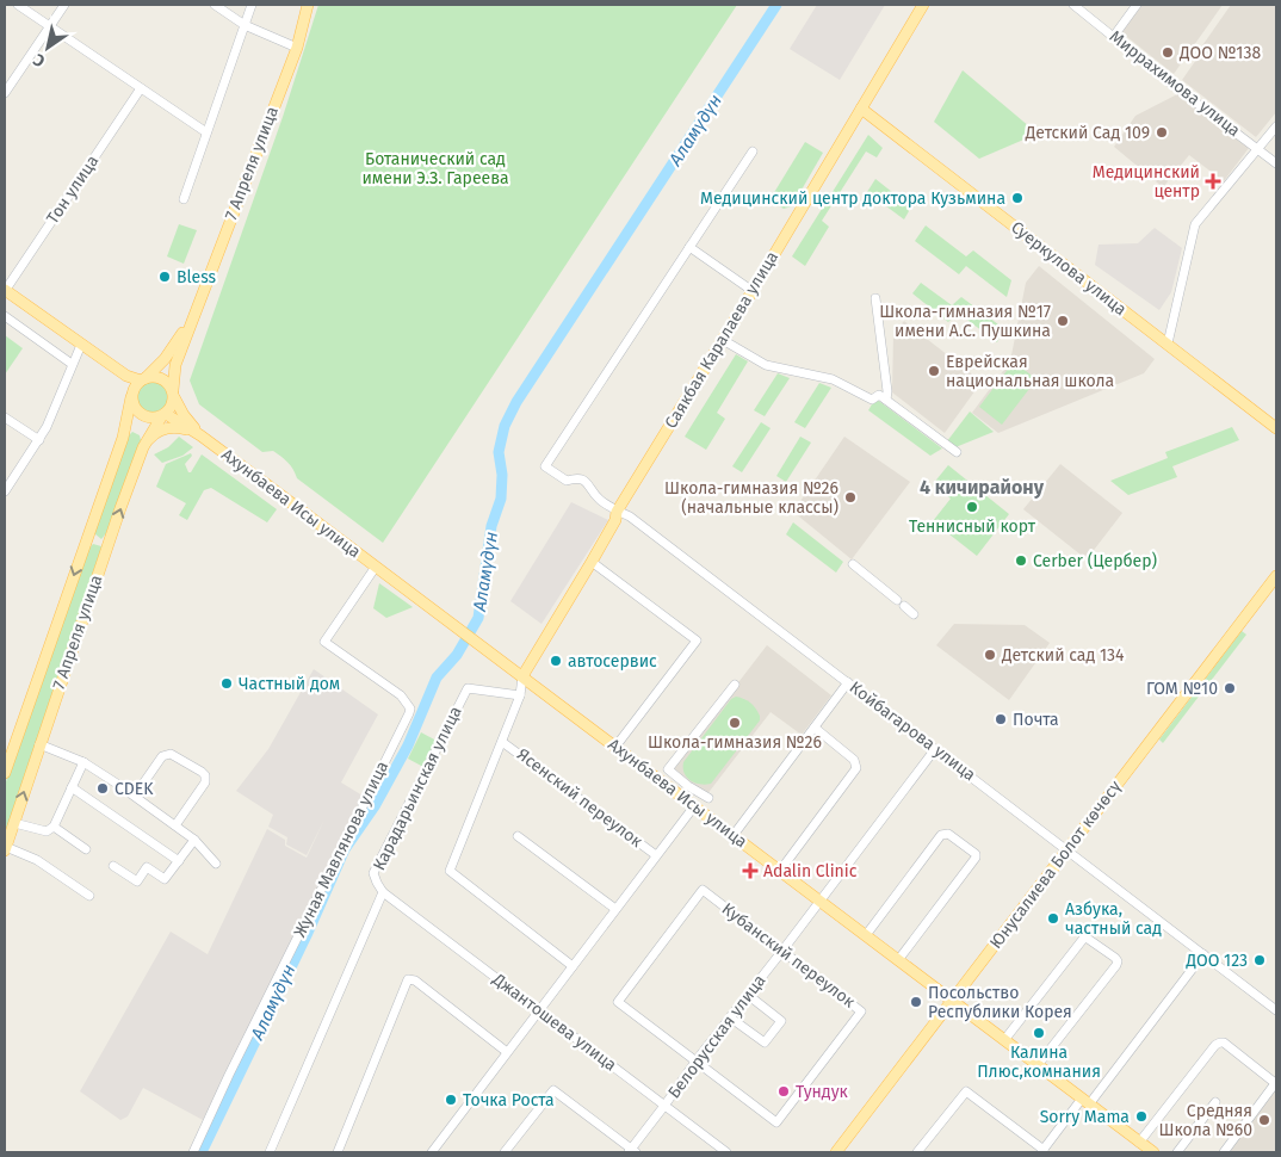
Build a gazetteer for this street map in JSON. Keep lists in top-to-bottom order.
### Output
{
  "streets": {
    "main road": [
      "7 Апреля улица",
      "Суеркулова улица",
      "Саякбая Каралаева улица",
      "Ахунбаева Исы улица",
      "Юнусалиева Болот көчөсү"
    ],
    "street": [
      "Миррахимова улица",
      "Тон улица",
      "Койбагарова улица",
      "Карадарьинская улица",
      "Ясенский переулок",
      "Жуная Мавлянова улица",
      "Кубанский переулок",
      "Джантошева улица",
      "Белорусская улица"
    ]
  },
  "crossings": [
    ["7 Апреля улица", "Ахунбаева Исы улица"],
    ["Суеркулова улица", "Саякбая Каралаева улица"],
    ["Саякбая Каралаева улица", "Ахунбаева Исы улица"],
    ["Саякбая Каралаева улица", "Койбагарова улица"],
    ["Ахунбаева Исы улица", "Жуная Мавлянова улица"],
    ["Ахунбаева Исы улица", "Юнусалиева Болот көчөсү"],
    ["Ахунбаева Исы улица", "Белорусская улица"],
    ["Койбагарова улица", "Юнусалиева Болот көчөсү"],
    ["Койбагарова улица", "Белорусская улица"],
    ["Карадарьинская улица", "Ясенский переулок"],
    ["Карадарьинская улица", "Джантошева улица"],
    ["Кубанский переулок", "Белорусская улица"],
    ["Джантошева улица", "Белорусская улица"]
  ],
  "districts": ["4 кичирайону"],
  "water": ["Аламүдүн"],
  "parks": ["Ботанический сад имени Э.З. Гареева"],
  "places": {
    "other": [
      "ДОО №138",
      "Детский Сад 109",
      "Медицинский центр доктора Кузьмина",
      "Bless",
      "Школа-гимназия №17 имени А.С. Пушкина",
      "Еврейская национальная школа",
      "Школа-гимназия №26 (начальные классы)",
      "Теннисный корт",
      "Cerber (Цербер)",
      "Детский сад 134",
      "автосервис",
      "Частный дом",
      "ГОМ №10",
      "Почта",
      "Школа-гимназия №26",
      "CDEK",
      "Азбука, частный сад",
      "ДОО 123",
      "Посольство Республики Корея",
      "Калина Плюс,комнания",
      "Тундук",
      "Точка Роста",
      "Sorry Mama",
      "Средняя Школа №60"
    ],
    "health": ["Медицинский центр", "Adalin Clinic"]
  },
  "north": "bottom left"
}
